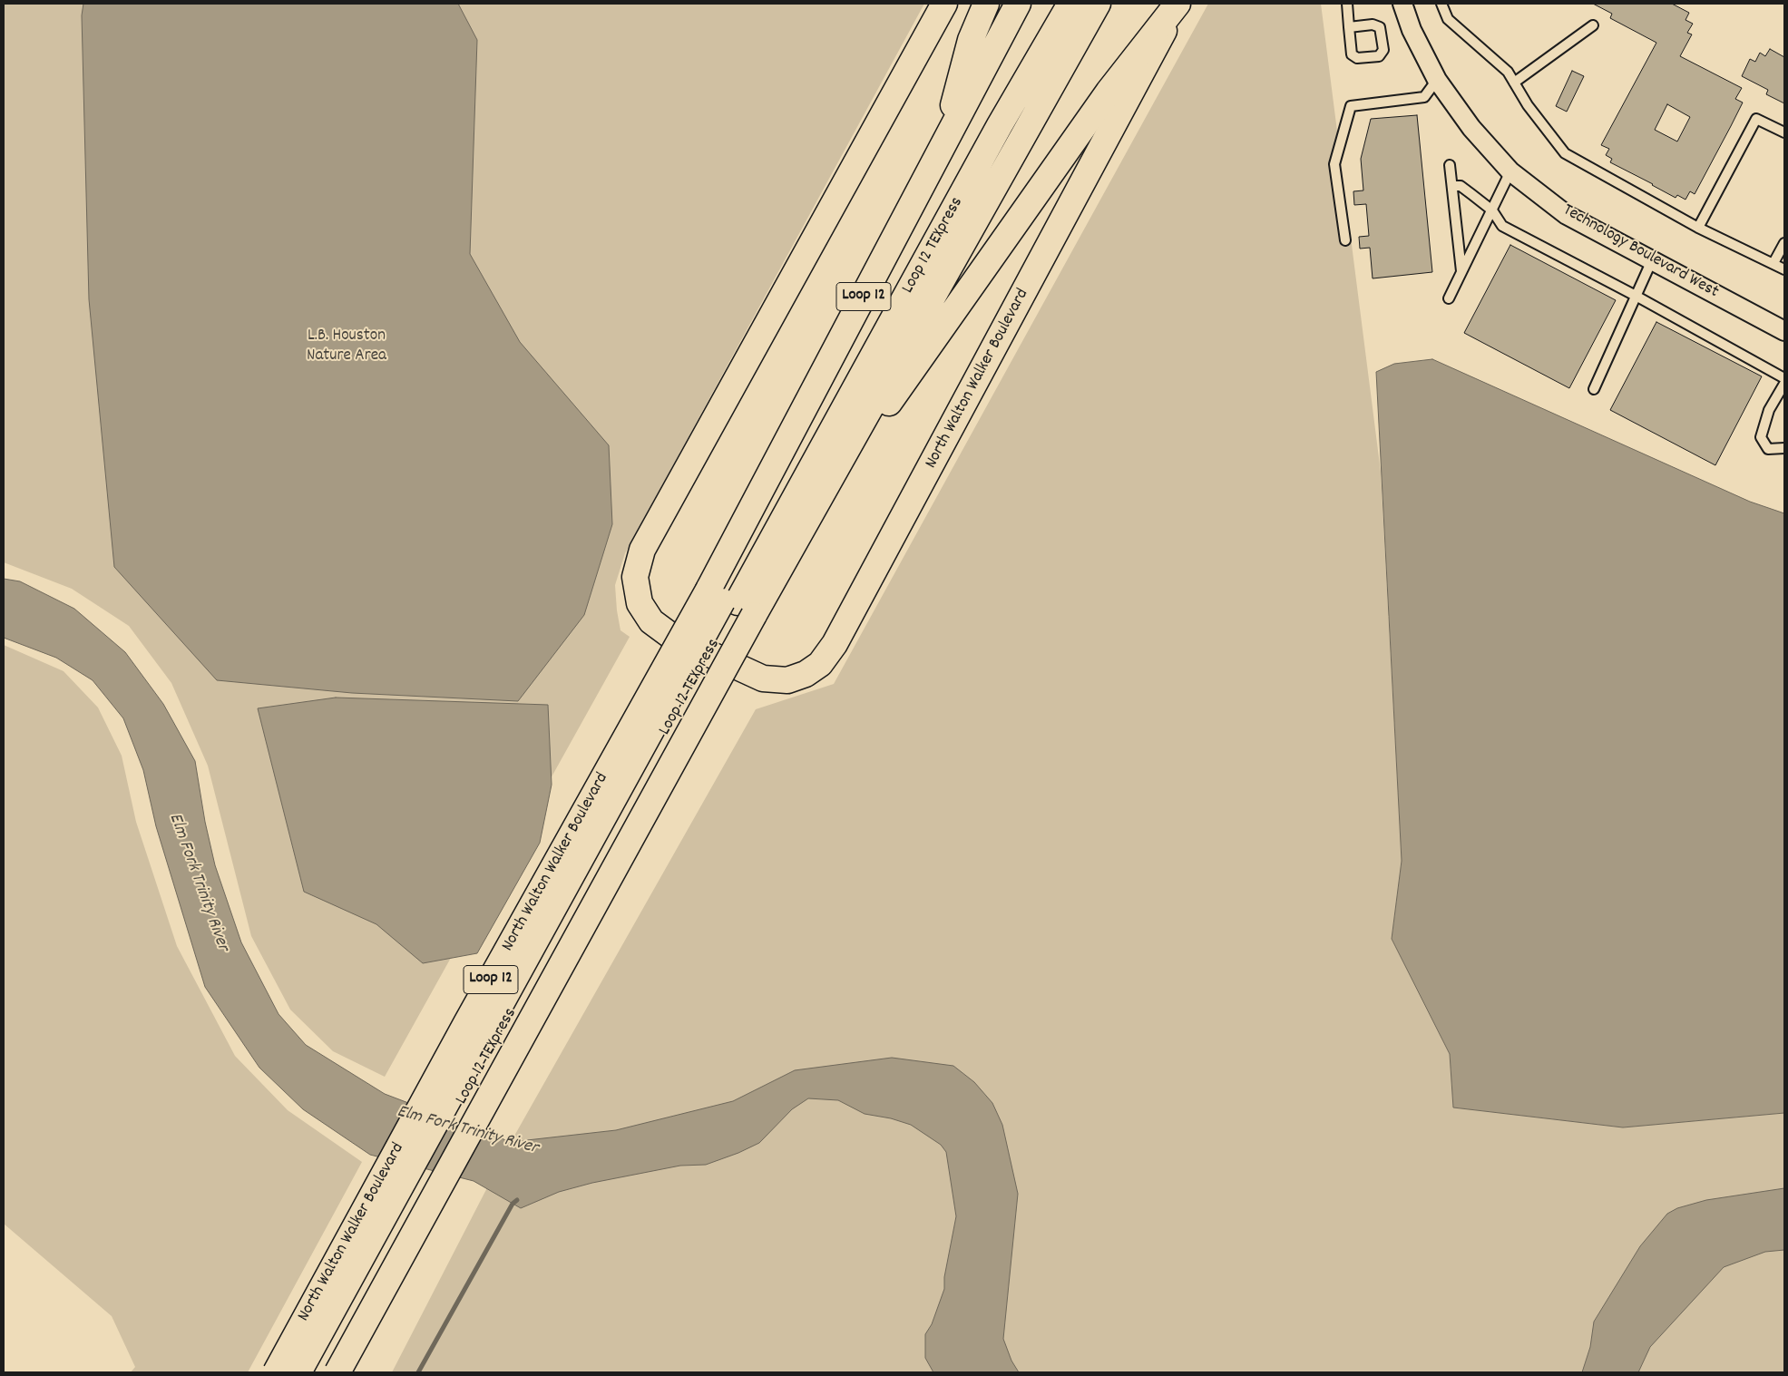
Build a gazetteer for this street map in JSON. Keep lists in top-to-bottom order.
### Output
{
  "streets": {
    "main road": ["Loop 12 TEXpress", "Loop 12", "North Walton Walker Boulevard"],
    "street": ["Technology Boulevard West"]
  },
  "crossings": [
    ["Loop 12 TEXpress", "North Walton Walker Boulevard"]
  ],
  "water": ["Elm Fork Trinity River"],
  "parks": ["L.B. Houston Nature Area"]
}
